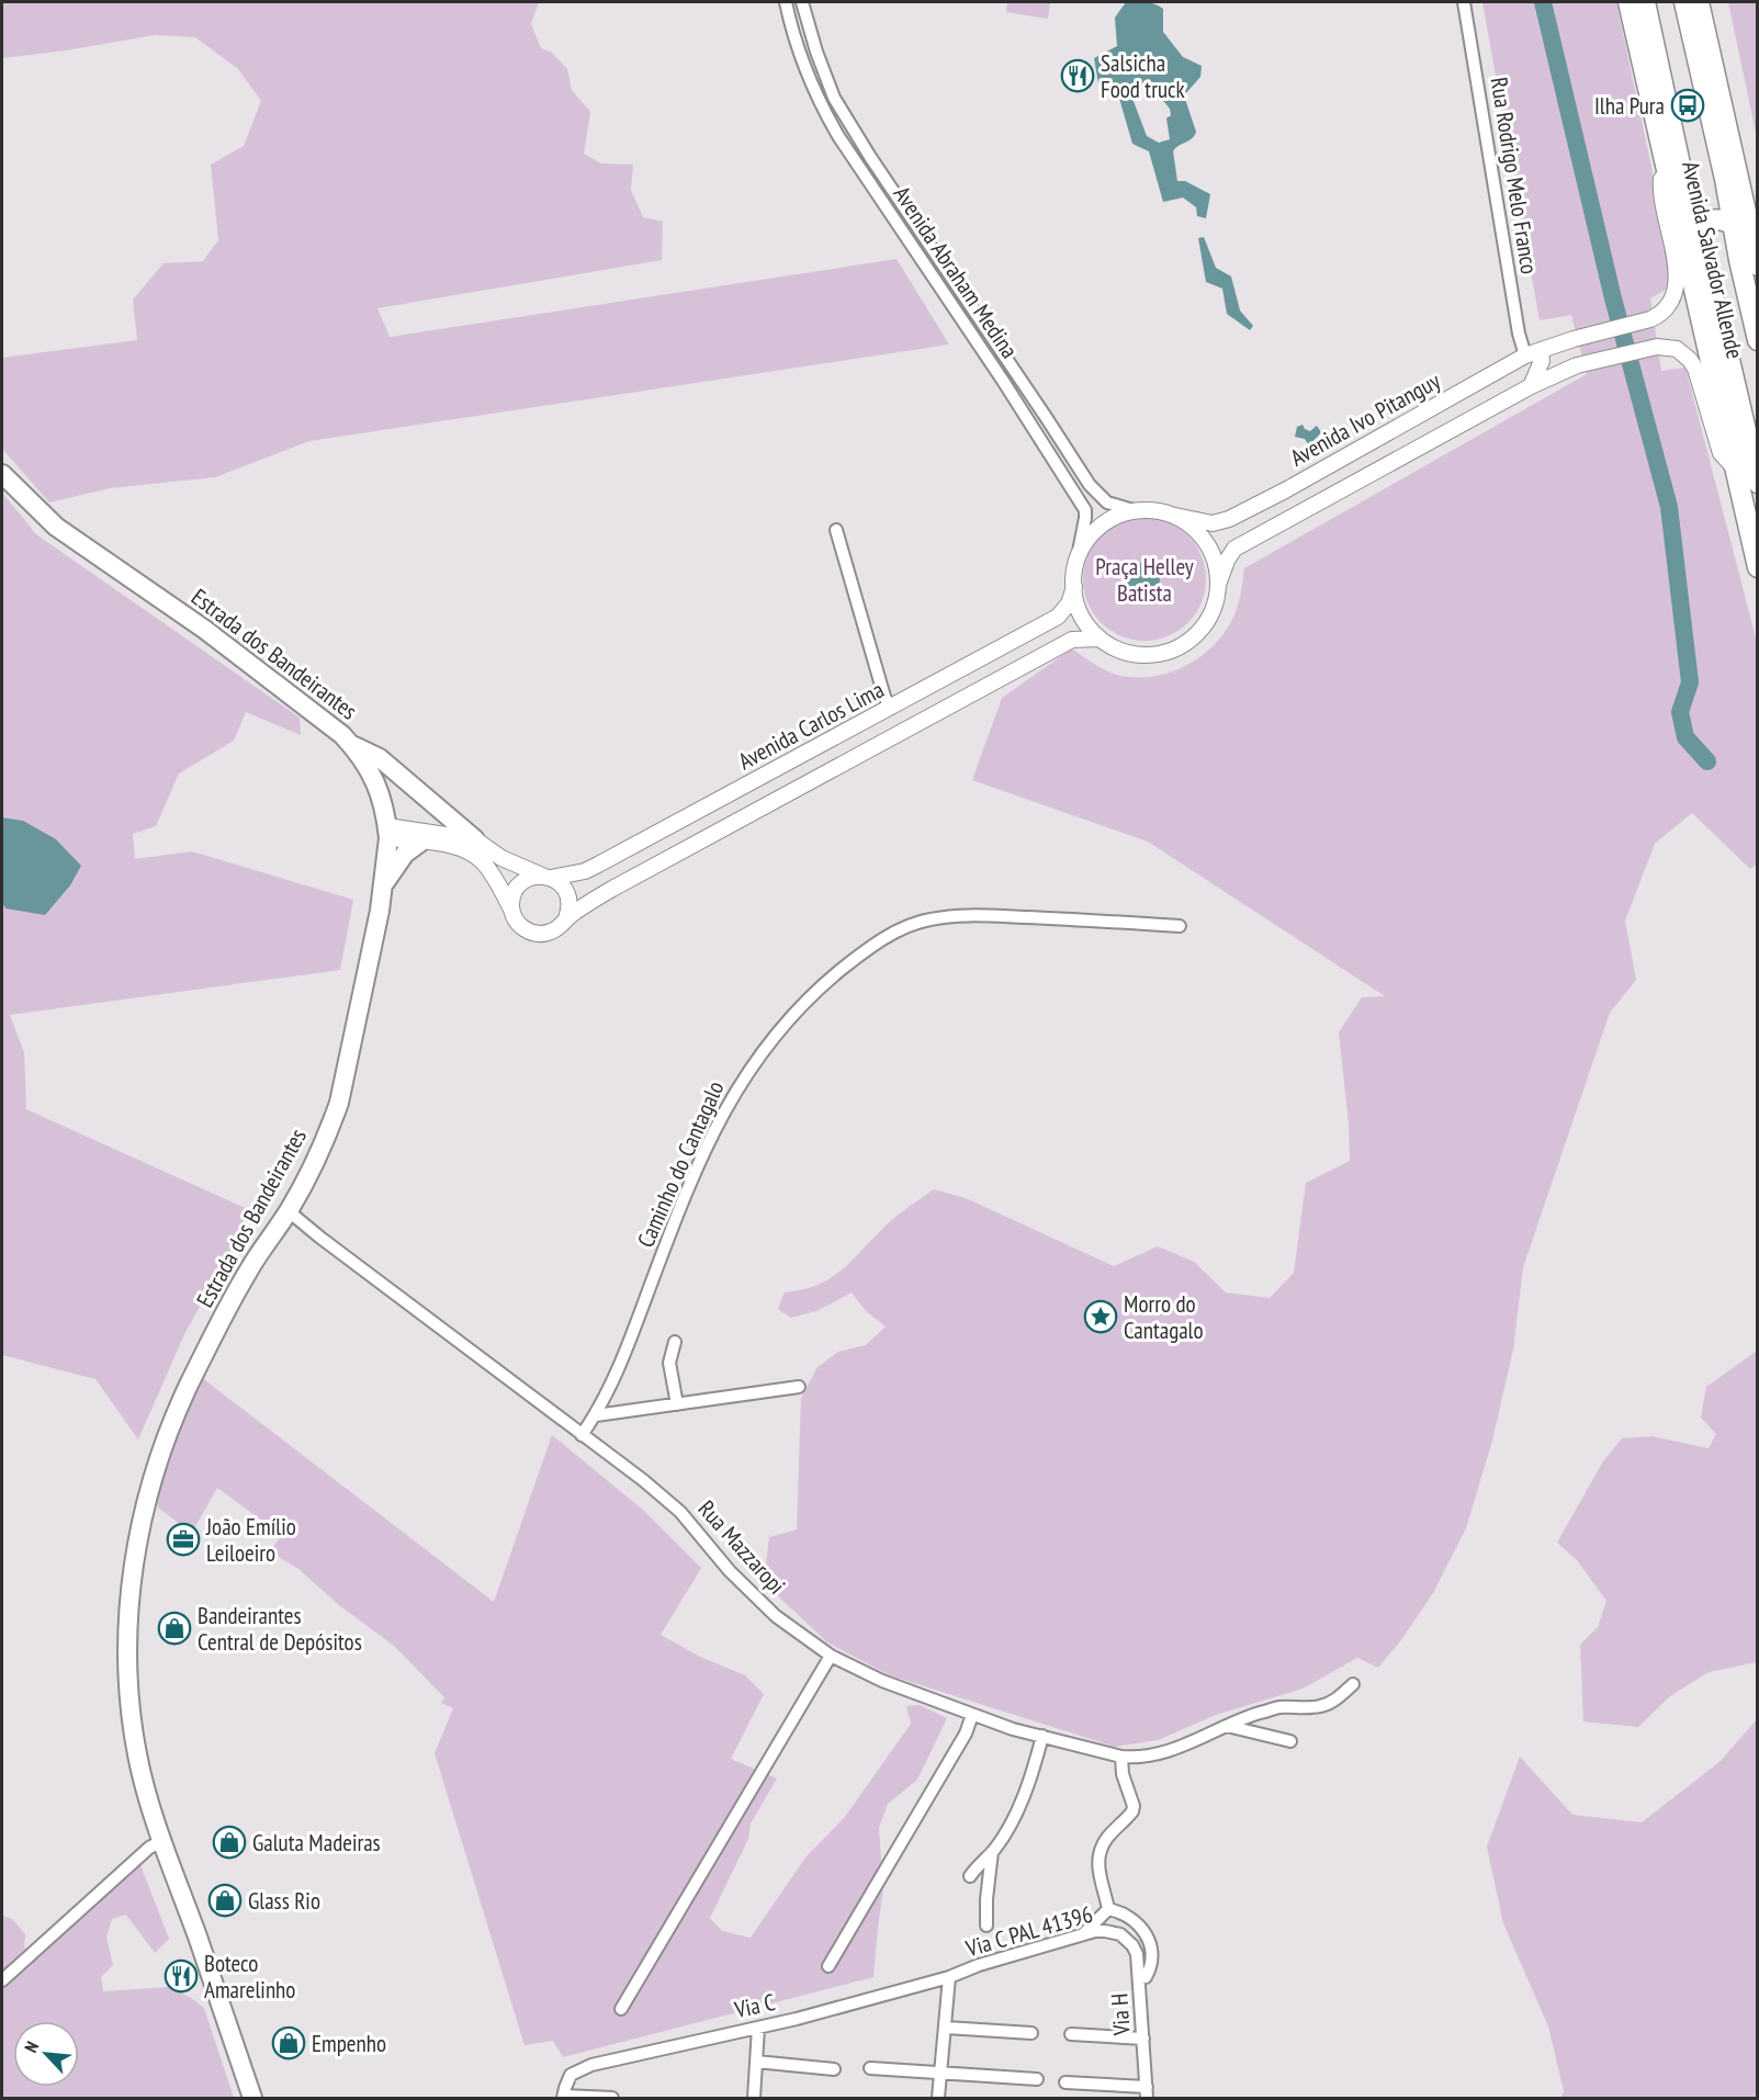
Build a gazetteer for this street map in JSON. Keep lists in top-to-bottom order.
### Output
{
  "streets": {
    "main road": ["Avenida Salvador Allende", "Estrada dos Bandeirantes"],
    "street": [
      "Rua Rodrigo Melo Franco",
      "Avenida Abraham Medina",
      "Avenida Ivo Pitanguy",
      "Avenida Carlos Lima",
      "Caminho do Cantagalo",
      "Rua Mazzaropi",
      "Via C PAL 41396",
      "Via C",
      "Via H"
    ]
  },
  "crossings": [
    ["Rua Rodrigo Melo Franco", "Avenida Ivo Pitanguy"],
    ["Avenida Salvador Allende", "Avenida Ivo Pitanguy"],
    ["Avenida Abraham Medina", "Avenida Ivo Pitanguy"],
    ["Avenida Abraham Medina", "Avenida Carlos Lima"],
    ["Avenida Ivo Pitanguy", "Avenida Carlos Lima"],
    ["Estrada dos Bandeirantes", "Rua Mazzaropi"],
    ["Caminho do Cantagalo", "Rua Mazzaropi"],
    ["Via C PAL 41396", "Via C"],
    ["Via C PAL 41396", "Via H"]
  ],
  "parks": ["Praça Helley Batista"],
  "places": {
    "restaurant": ["Salsicha Food truck", "Boteco Amarelinho"],
    "bus stop": ["Ilha Pura"],
    "place": ["Morro do Cantagalo"],
    "office": ["João Emílio Leiloeiro"],
    "shop": [
      "Bandeirantes Central de Depósitos",
      "Galuta Madeiras",
      "Glass Rio",
      "Empenho"
    ]
  },
  "north": "top left"
}
